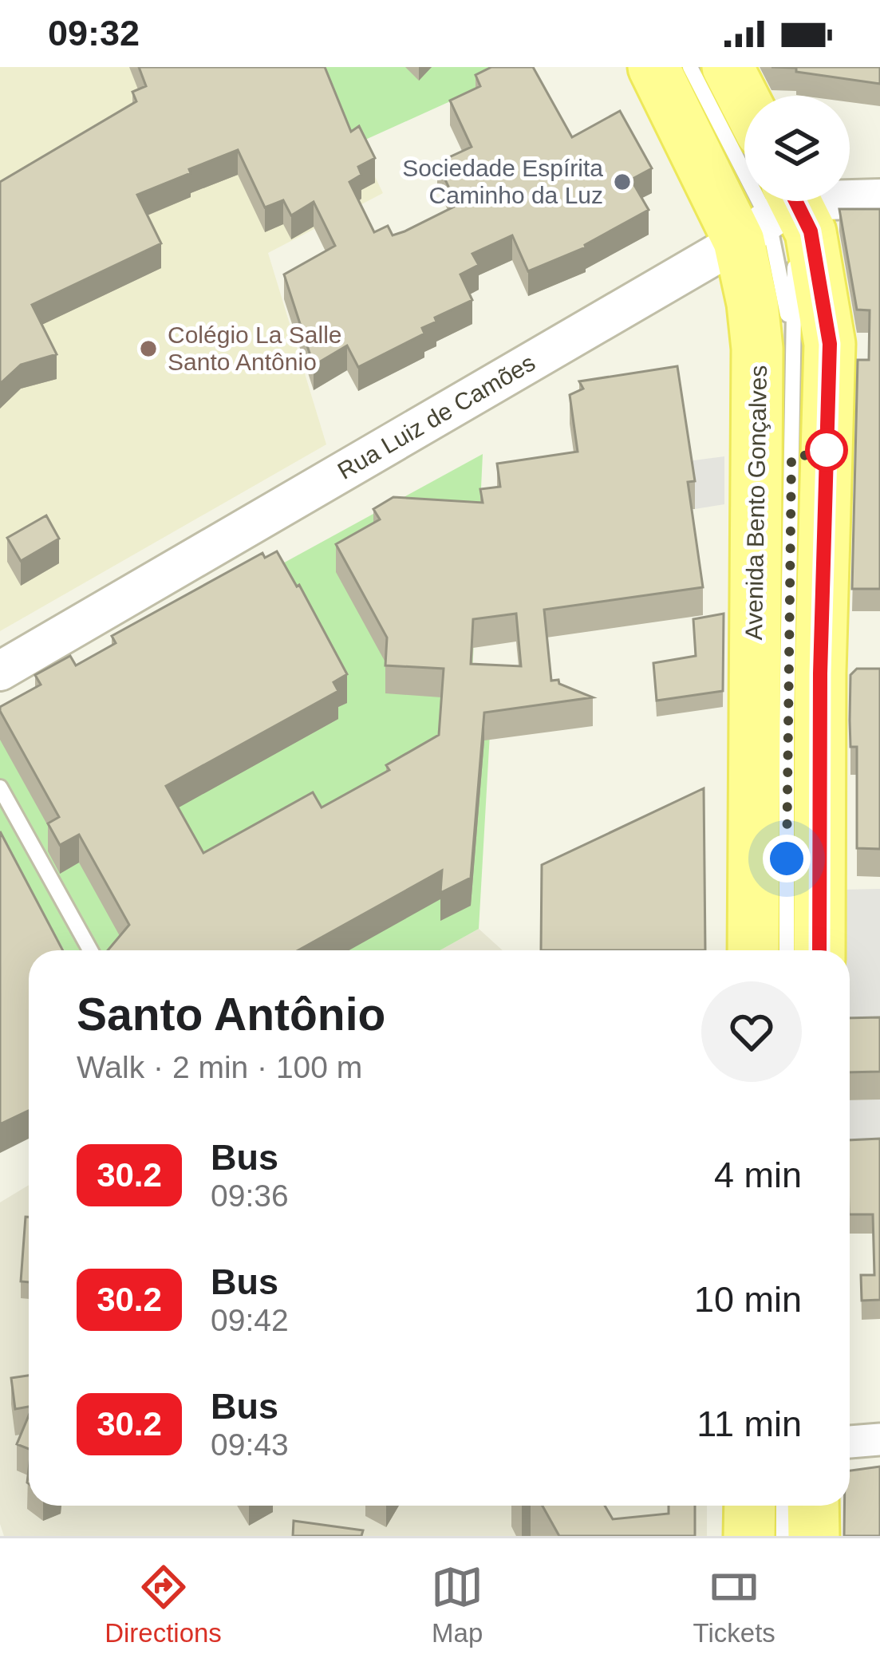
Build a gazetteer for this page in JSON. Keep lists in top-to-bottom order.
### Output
{
  "streets": {
    "main road": ["Avenida Bento Gonçalves"],
    "street": ["Rua Luiz de Camões"]
  },
  "crossings": [
    ["Rua Luiz de Camões", "Avenida Bento Gonçalves"]
  ],
  "places": ["Sociedade Espírita Caminho da Luz", "Colégio La Salle Santo Antônio"],
  "lines": ["bus line 30.2"],
  "page": {
    "status": "09:32",
    "heading": ["Santo Antônio", "Walk · 2 min · 100 m"],
    "list": [
      {
        "mark": "30.2",
        "name": "Bus",
        "note": "09:36",
        "value": "4 min"
      },
      {
        "mark": "30.2",
        "name": "Bus",
        "note": "09:42",
        "value": "10 min"
      },
      {
        "mark": "30.2",
        "name": "Bus",
        "note": "09:43",
        "value": "11 min"
      }
    ],
    "tabs": ["Directions", "Map", "Tickets"]
  }
}
